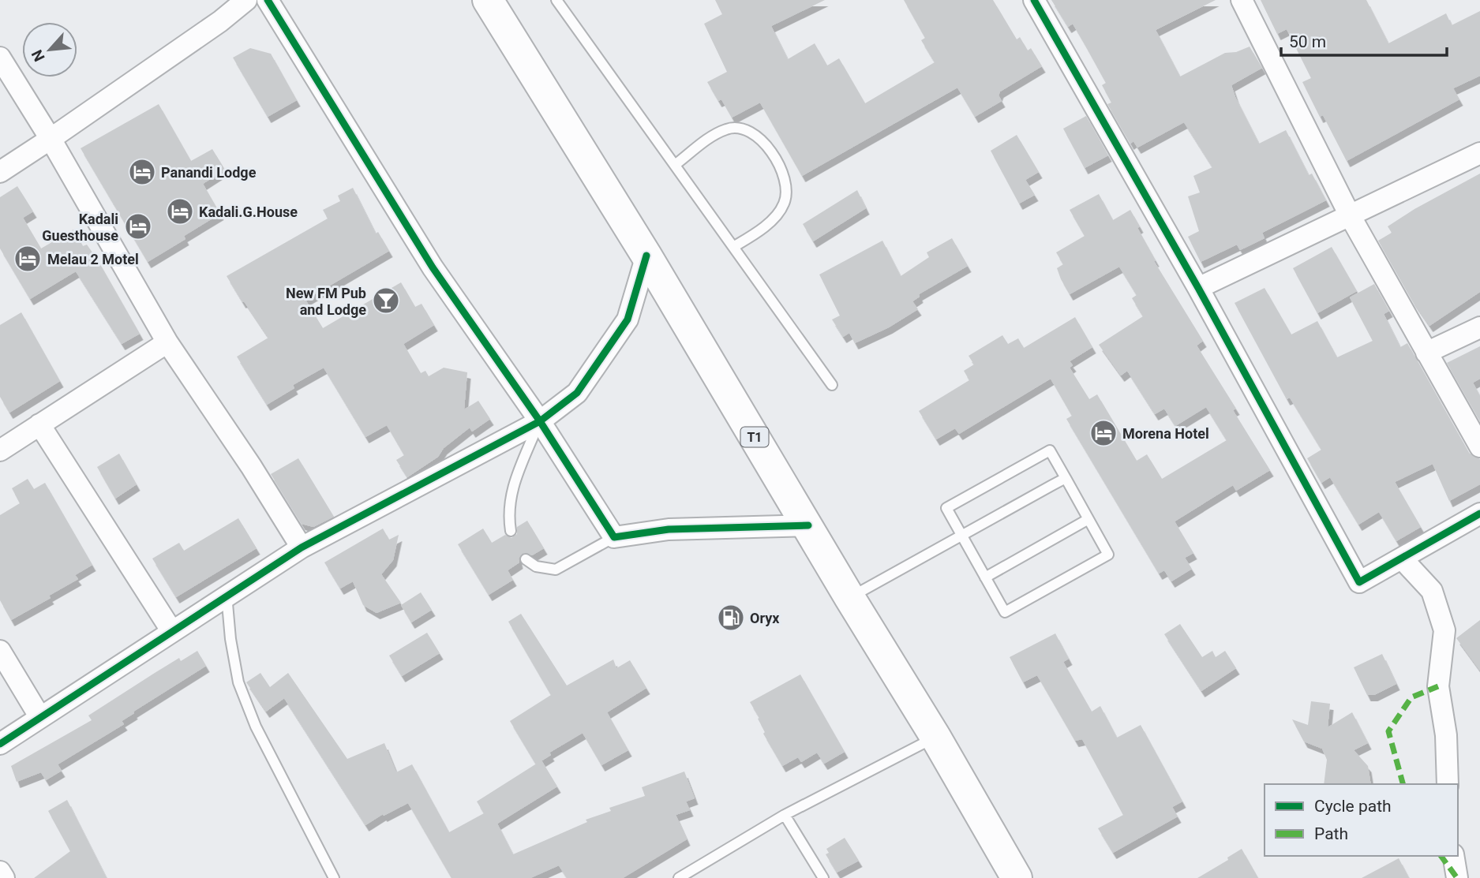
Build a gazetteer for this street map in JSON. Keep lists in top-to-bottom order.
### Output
{
  "streets": {
    "highway": ["T1"]
  },
  "places": {
    "hotel": [
      "Panandi Lodge",
      "Kadali.G.House",
      "Kadali Guesthouse",
      "Melau 2 Motel",
      "Morena Hotel"
    ],
    "bar": ["New FM Pub and Lodge"],
    "fuel station": ["Oryx"]
  },
  "legend": ["Cycle path", "Path"],
  "scale_bar": "50 m",
  "north": "bottom left"
}
